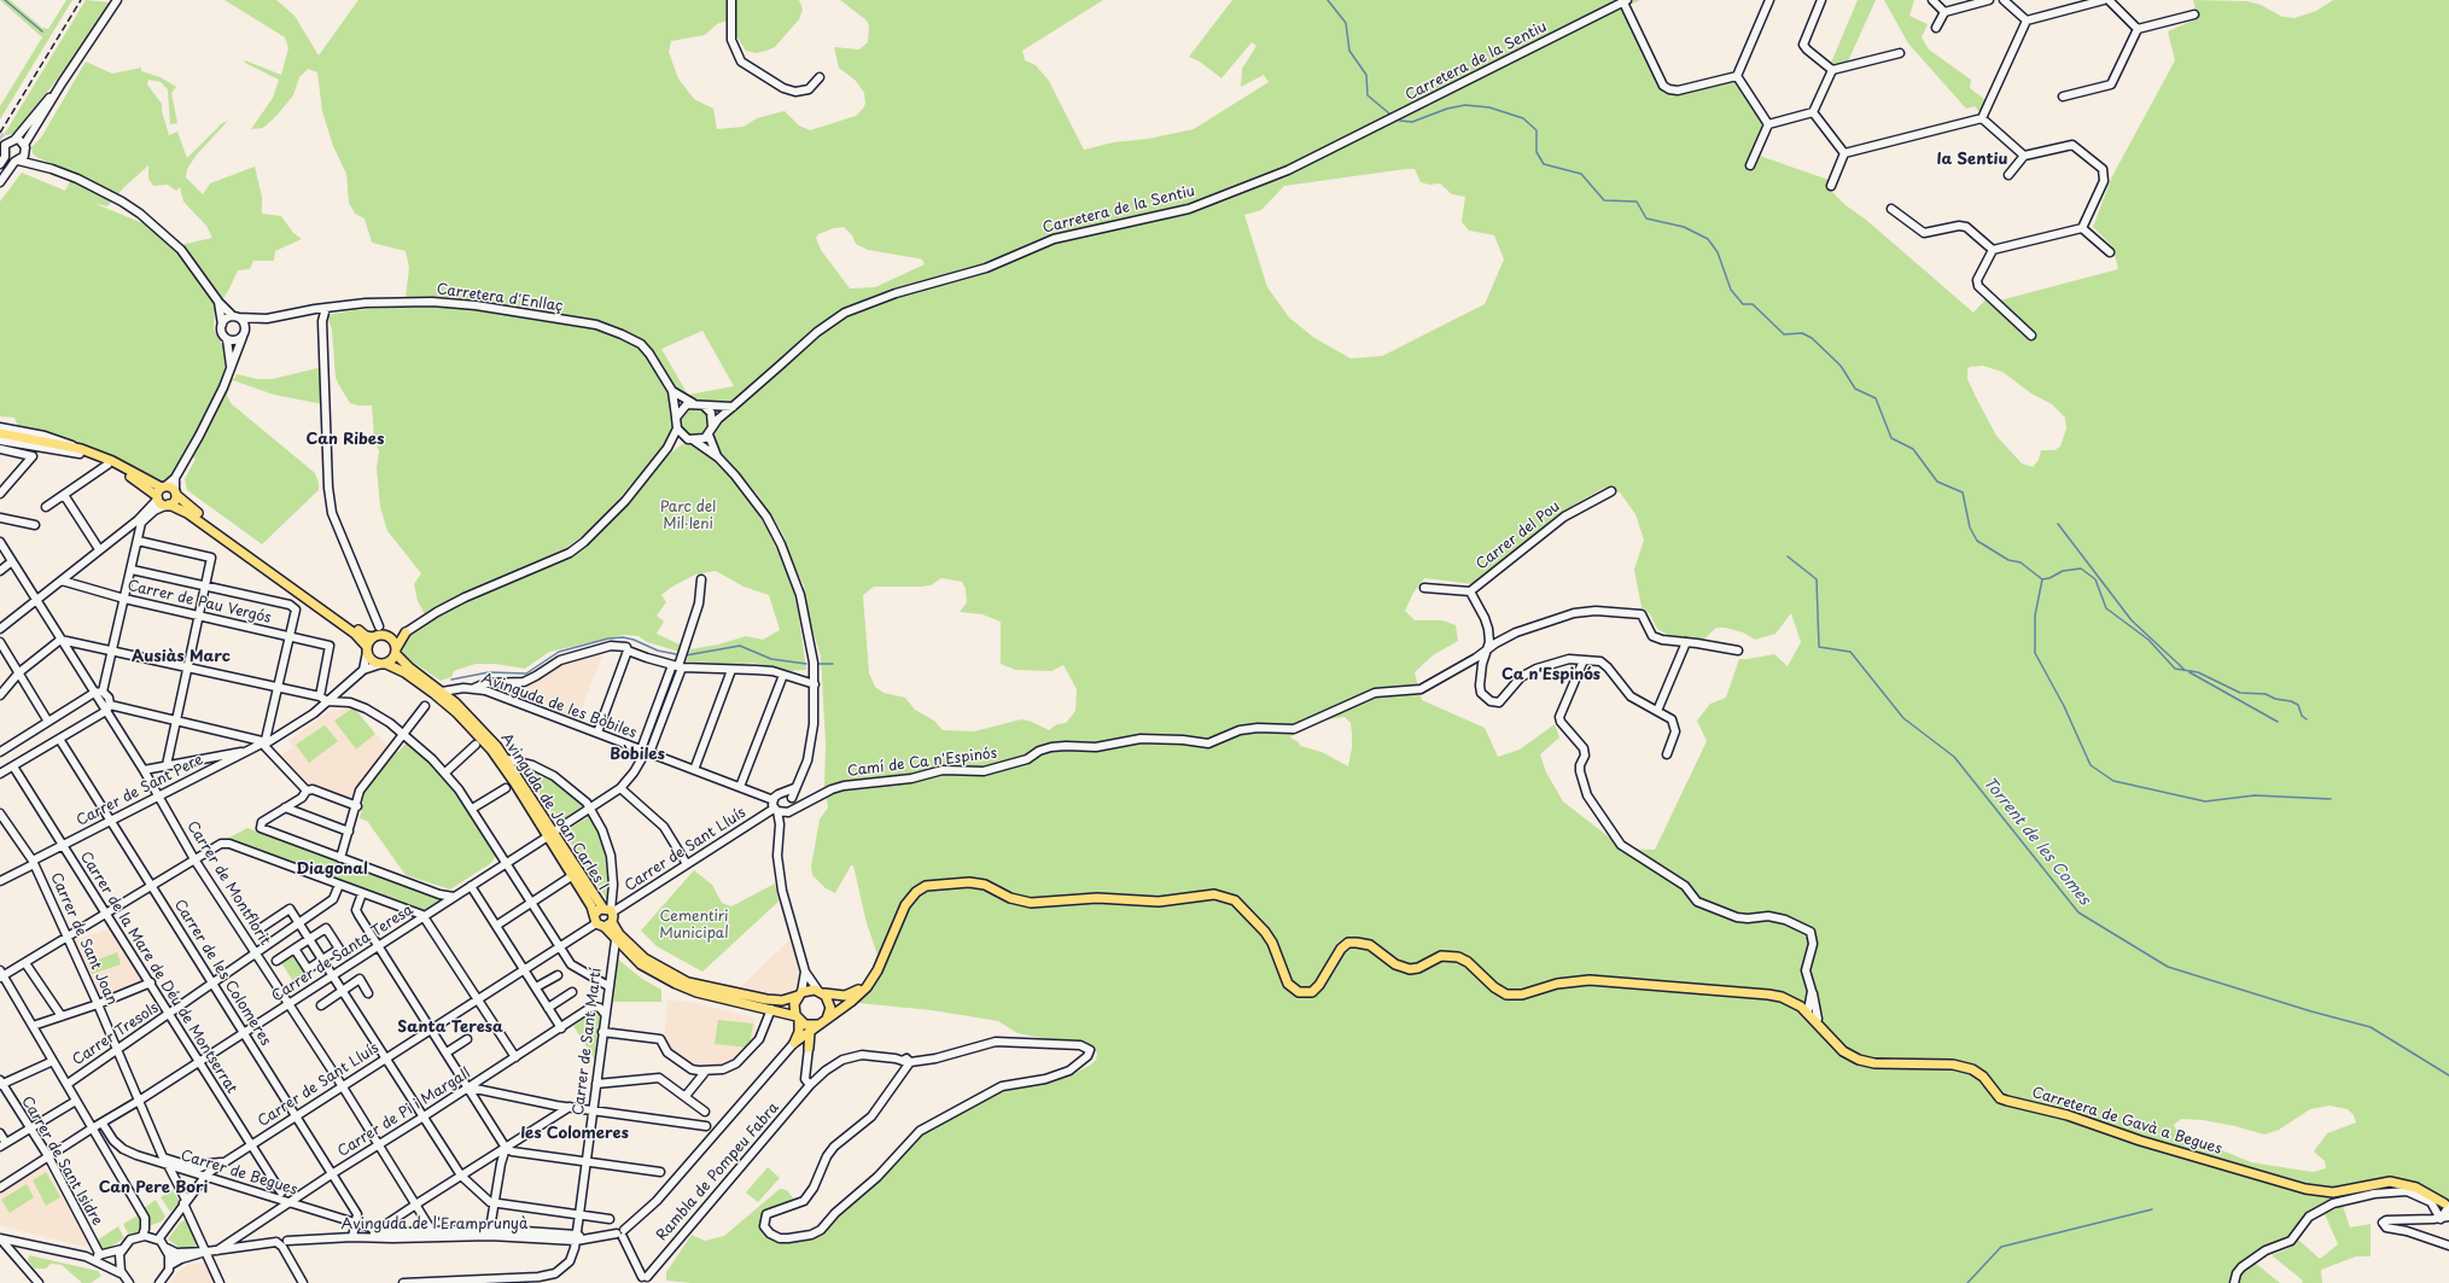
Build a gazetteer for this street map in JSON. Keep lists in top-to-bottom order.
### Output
{
  "streets": {
    "main road": ["Avinguda de Joan Carles I", "Carretera de Gavà a Begues"],
    "street": [
      "Carretera de la Sentiu",
      "Carretera d'Enllaç",
      "Carrer del Pou",
      "Carrer de Pau Vergós",
      "Avinguda de les Bòbiles",
      "Camí de Ca n'Espinós",
      "Carrer de Sant Pere",
      "Carrer de Sant Lluís",
      "Carrer de Montflorit",
      "Carrer de Sant Joan",
      "Carrer de Santa Teresa",
      "Carrer de la Mare de Déu de Montserrat",
      "Carrer de les Colomeres",
      "Carrer Tresols",
      "Carrer de Sant Martí",
      "Carrer de Pi i Margall",
      "Carrer de Sant Isidre",
      "Rambla de Pompeu Fabra",
      "Carrer de Begues",
      "Avinguda de l'Eramprunyà"
    ]
  },
  "crossings": [
    ["Carretera de la Sentiu", "Carretera d'Enllaç"],
    ["Avinguda de les Bòbiles", "Camí de Ca n'Espinós"],
    ["Avinguda de les Bòbiles", "Avinguda de Joan Carles I"],
    ["Avinguda de les Bòbiles", "Carrer de Sant Lluís"],
    ["Avinguda de les Bòbiles", "Carrer de Santa Teresa"],
    ["Camí de Ca n'Espinós", "Carrer de Sant Lluís"],
    ["Carrer de Sant Pere", "Avinguda de Joan Carles I"],
    ["Carrer de Sant Pere", "Carrer de Montflorit"],
    ["Carrer de Sant Pere", "Carrer de Sant Joan"],
    ["Carrer de Sant Pere", "Carrer de la Mare de Déu de Montserrat"],
    ["Carrer de Sant Pere", "Carrer de les Colomeres"],
    ["Avinguda de Joan Carles I", "Carrer de Sant Lluís"],
    ["Avinguda de Joan Carles I", "Carrer de Santa Teresa"],
    ["Carrer de Sant Lluís", "Carrer de Montflorit"],
    ["Carrer de Sant Lluís", "Carrer de Sant Joan"],
    ["Carrer de Sant Lluís", "Carrer de la Mare de Déu de Montserrat"],
    ["Carrer de Sant Lluís", "Carrer de les Colomeres"],
    ["Carrer de Sant Lluís", "Carrer de Begues"],
    ["Carrer de Montflorit", "Carrer de Santa Teresa"],
    ["Carrer de Montflorit", "Carrer Tresols"],
    ["Carrer de Montflorit", "Carrer de Pi i Margall"],
    ["Carrer de Montflorit", "Avinguda de l'Eramprunyà"],
    ["Carrer de Sant Joan", "Carrer de Santa Teresa"],
    ["Carrer de Sant Joan", "Carrer Tresols"],
    ["Carrer de Santa Teresa", "Carrer de la Mare de Déu de Montserrat"],
    ["Carrer de Santa Teresa", "Carrer de les Colomeres"],
    ["Carrer de Santa Teresa", "Carrer de Sant Isidre"],
    ["Carrer de Santa Teresa", "Carrer de Begues"],
    ["Carrer de la Mare de Déu de Montserrat", "Carrer Tresols"],
    ["Carrer de les Colomeres", "Carrer Tresols"],
    ["Carrer de les Colomeres", "Carrer de Pi i Margall"],
    ["Carrer de les Colomeres", "Carrer de Begues"],
    ["Carrer de Sant Martí", "Carrer de Pi i Margall"],
    ["Carrer de Sant Martí", "Avinguda de l'Eramprunyà"],
    ["Carrer de Pi i Margall", "Carrer de Begues"],
    ["Carrer de Pi i Margall", "Avinguda de l'Eramprunyà"],
    ["Carrer de Begues", "Avinguda de l'Eramprunyà"]
  ],
  "districts": [
    "la Sentiu",
    "Can Ribes",
    "Ausiàs Marc",
    "Ca n'Espinós",
    "Bòbiles",
    "Diagonal",
    "Santa Teresa",
    "les Colomeres",
    "Can Pere Bori"
  ],
  "water": ["Torrent de les Comes"],
  "parks": ["Parc del Mil·leni", "Cementiri Municipal"]
}
